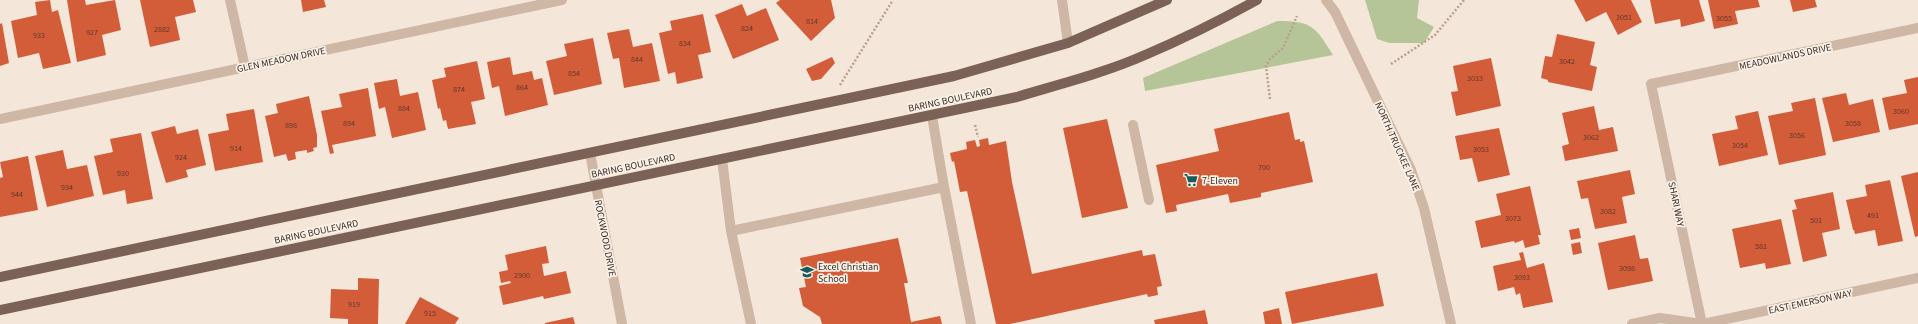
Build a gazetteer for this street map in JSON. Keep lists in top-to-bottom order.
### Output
{
  "streets": {
    "main road": ["BARING BOULEVARD"],
    "street": [
      "MEADOWLANDS DRIVE",
      "GLEN MEADOW DRIVE",
      "NORTH TRUCKEE LANE",
      "SHARI WAY",
      "ROCKWOOD DRIVE",
      "EAST EMERSON WAY"
    ]
  },
  "crossings": [
    ["MEADOWLANDS DRIVE", "SHARI WAY"],
    ["BARING BOULEVARD", "ROCKWOOD DRIVE"],
    ["SHARI WAY", "EAST EMERSON WAY"]
  ],
  "places": {
    "supermarket": ["7-Eleven"],
    "school or university": ["Excel Christian School"]
  },
  "house_numbers": [
    "3051",
    "3055",
    "814",
    "824",
    "2882",
    "927",
    "933",
    "834",
    "844",
    "3042",
    "854",
    "3033",
    "864",
    "874",
    "884",
    "3060",
    "894",
    "3058",
    "898",
    "3056",
    "3062",
    "3054",
    "914",
    "3053",
    "924",
    "700",
    "930",
    "934",
    "944",
    "3082",
    "491",
    "3073",
    "501",
    "581",
    "3098",
    "2900",
    "3093",
    "919",
    "915"
  ]
}
